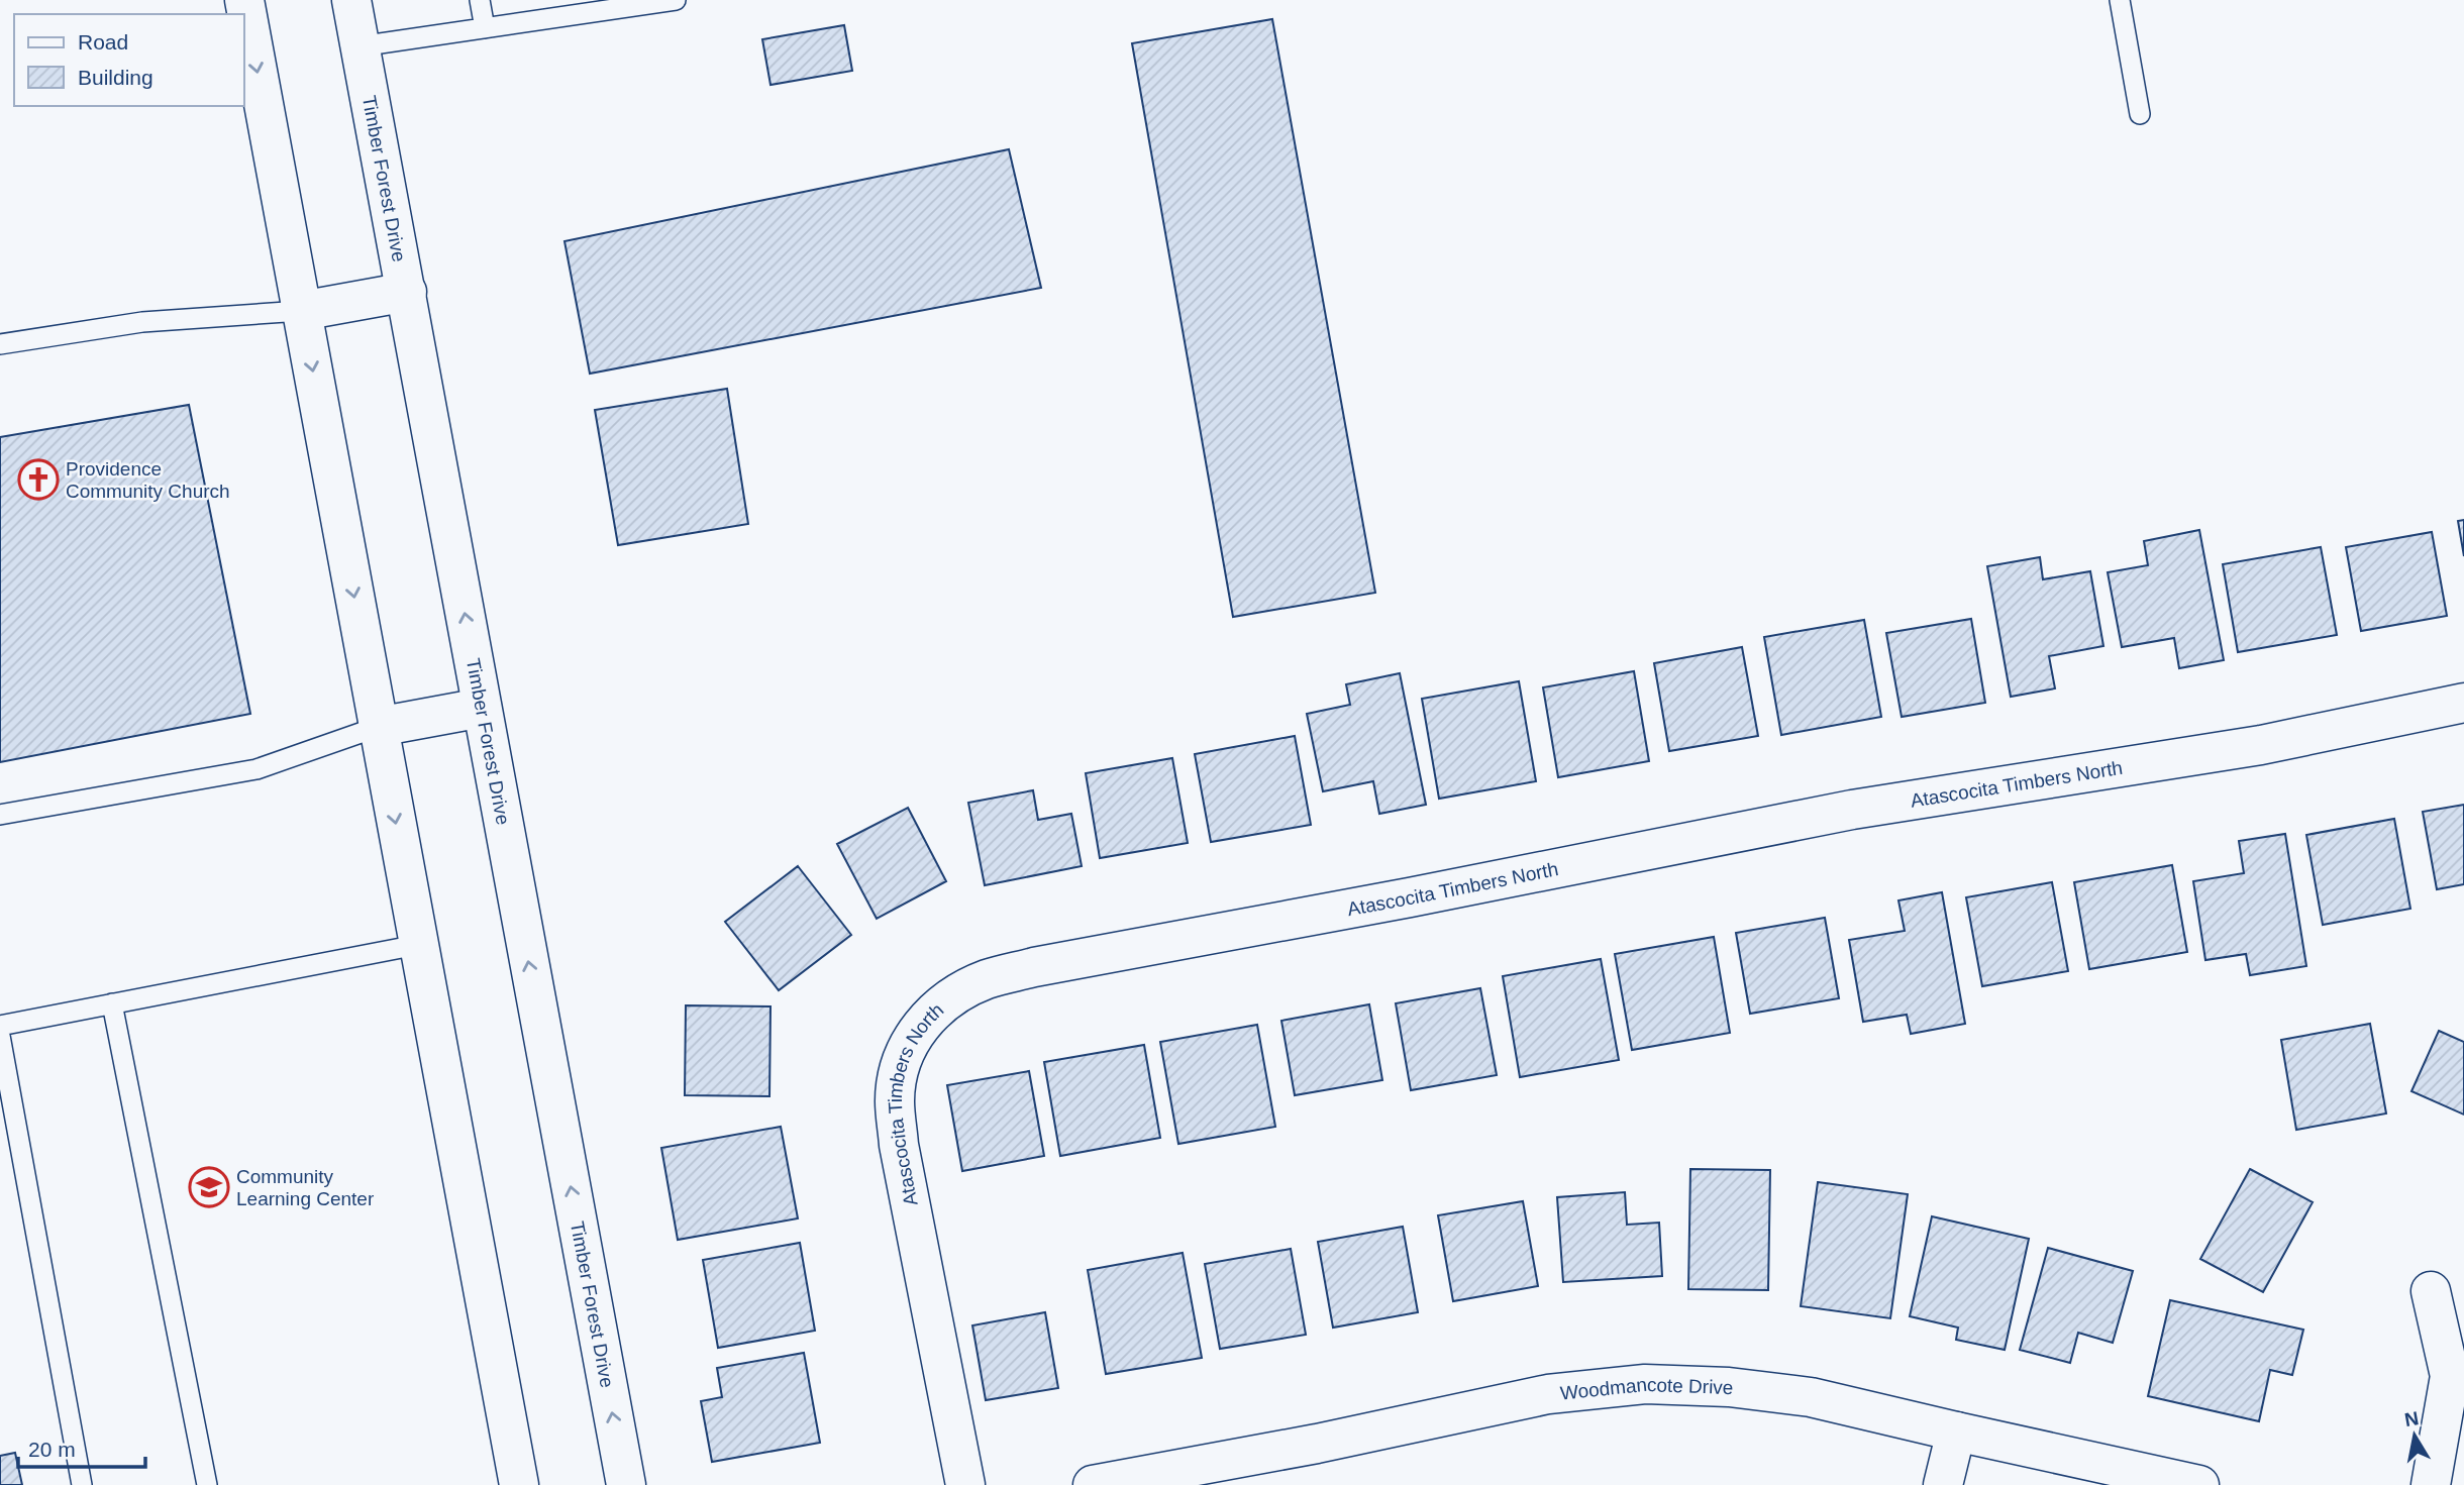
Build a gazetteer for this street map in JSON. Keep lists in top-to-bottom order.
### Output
{
  "streets": {
    "street": ["Timber Forest Drive", "Atascocita Timbers North", "Woodmancote Drive"]
  },
  "places": {
    "church": ["Providence Community Church"],
    "school or university": ["Community Learning Center"]
  },
  "legend": ["Road", "Building"],
  "scale_bar": "20 m",
  "north": "top"
}
